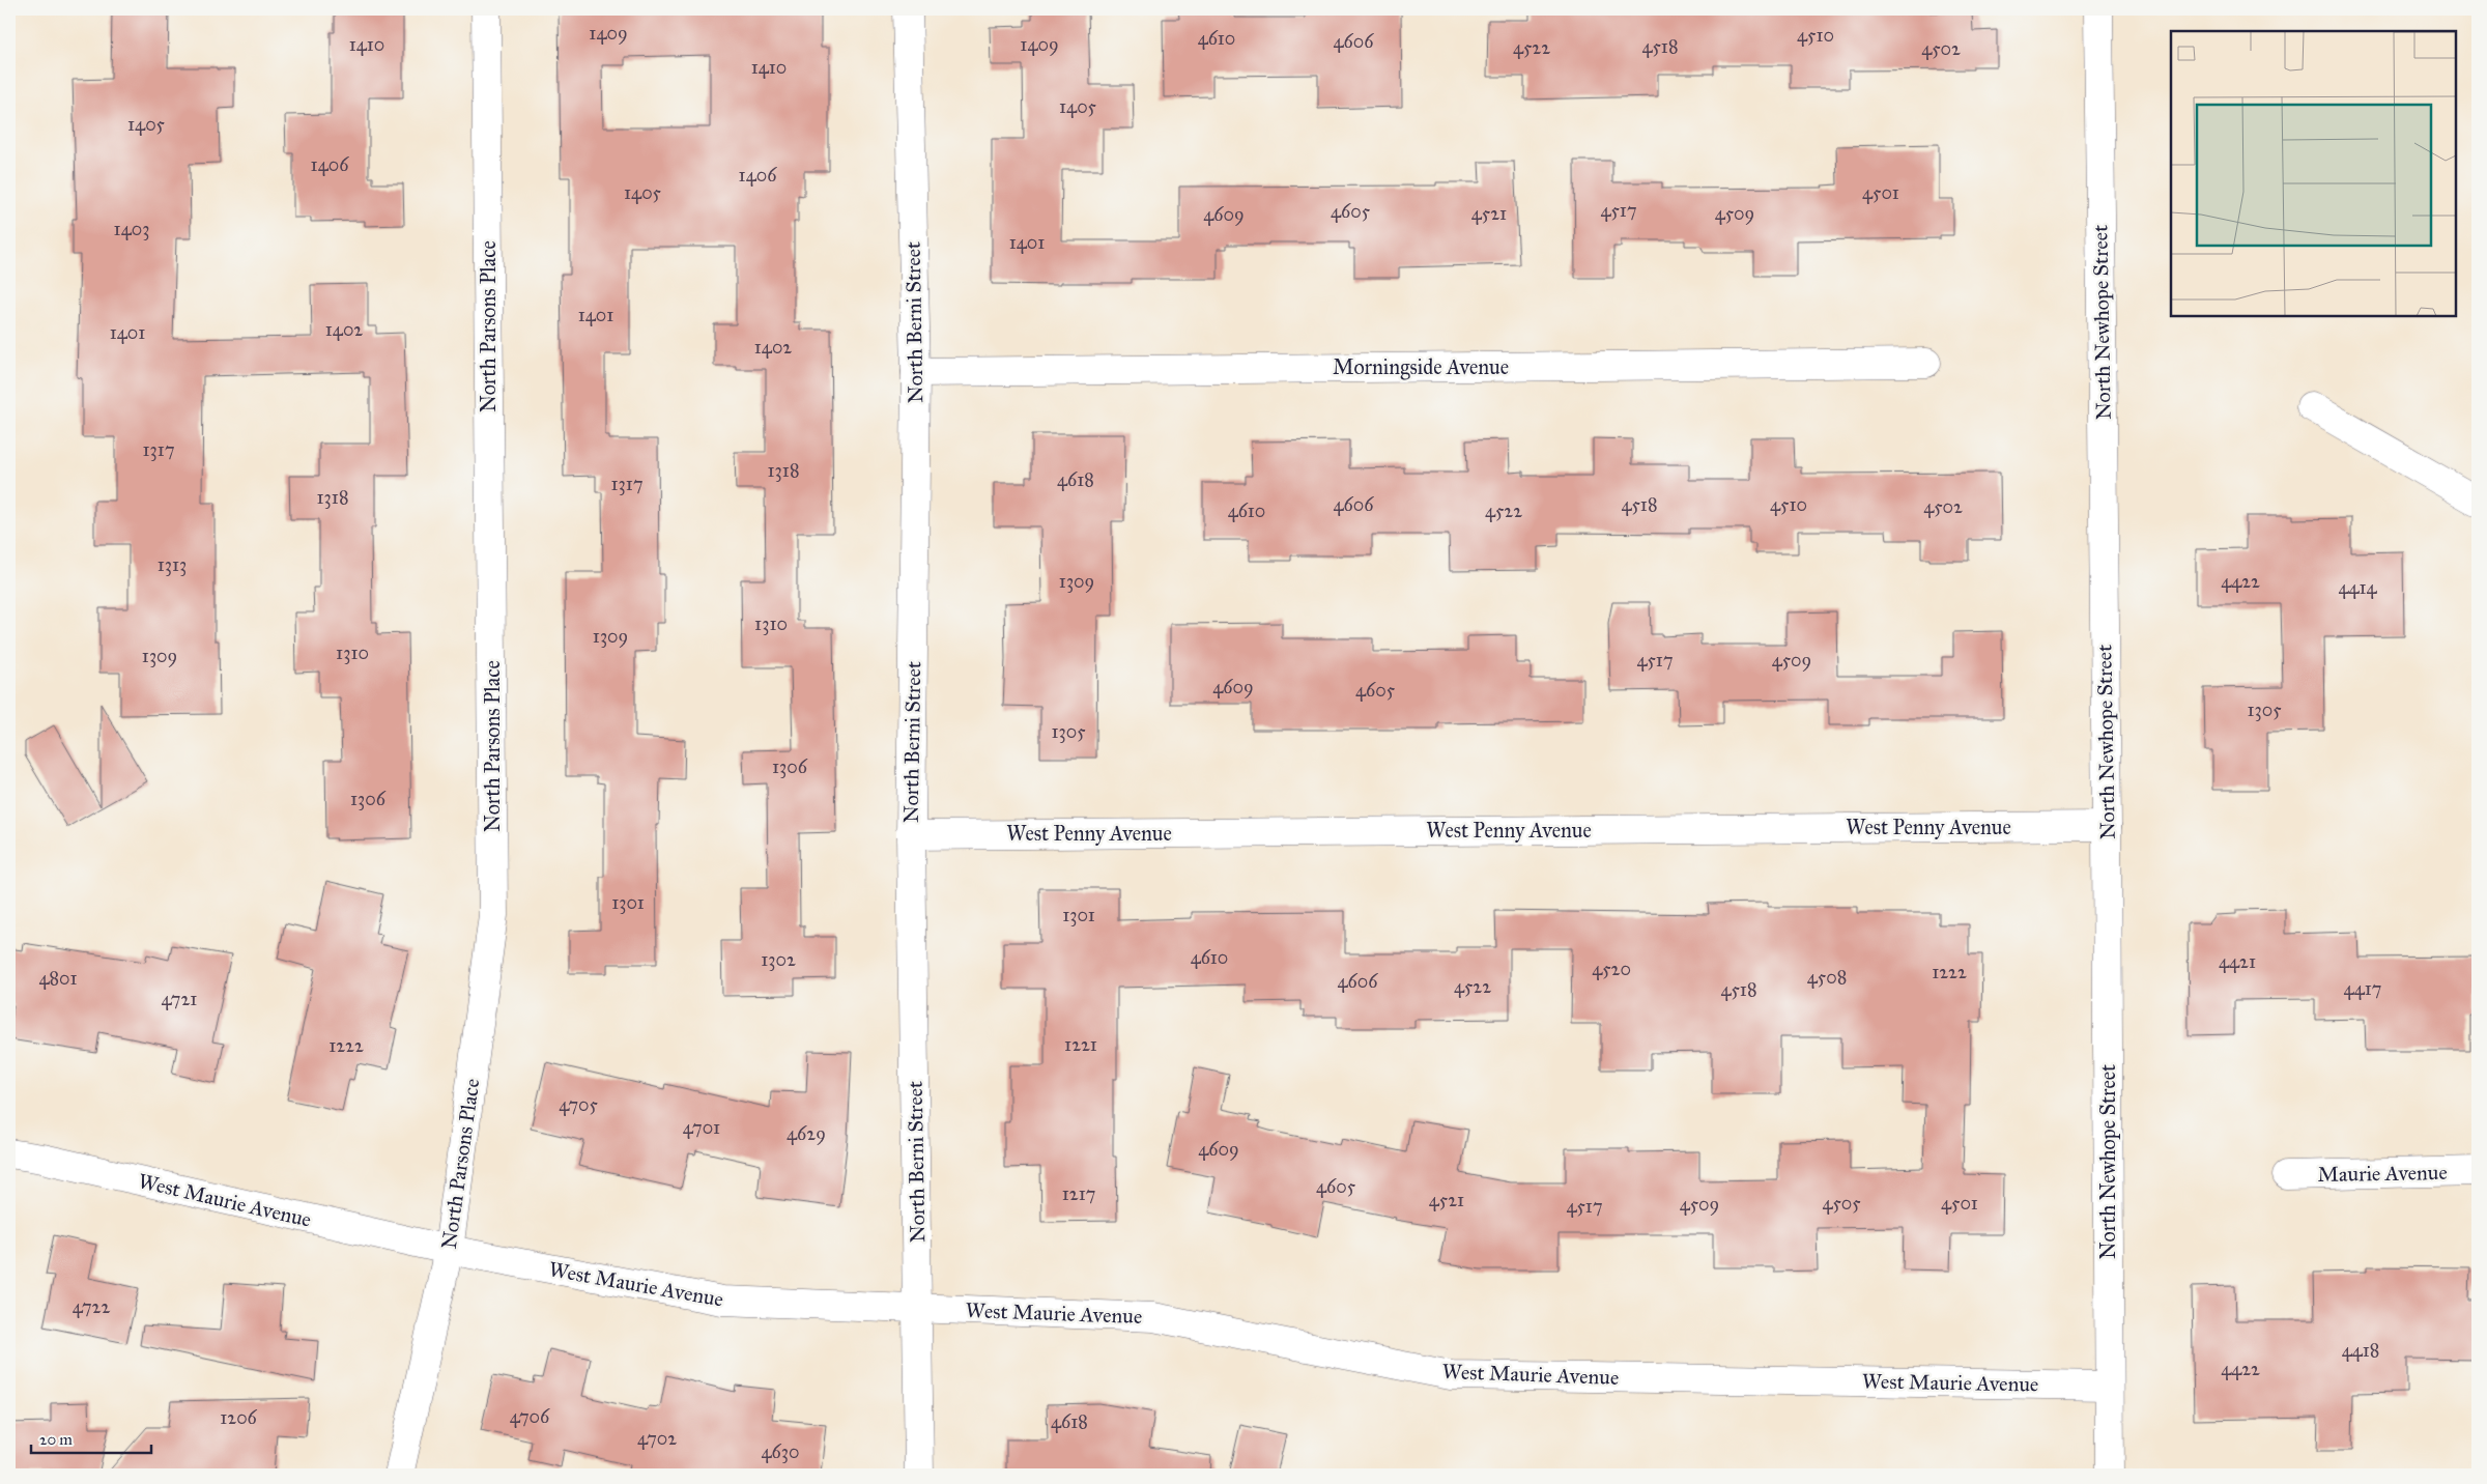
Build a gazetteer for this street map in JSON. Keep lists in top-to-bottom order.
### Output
{
  "streets": {
    "street": [
      "North Berni Street",
      "North Newhope Street",
      "North Parsons Place",
      "Morningside Avenue",
      "West Penny Avenue",
      "Maurie Avenue",
      "West Maurie Avenue"
    ]
  },
  "crossings": [
    ["North Berni Street", "Morningside Avenue"],
    ["North Berni Street", "West Penny Avenue"],
    ["North Berni Street", "West Maurie Avenue"],
    ["North Newhope Street", "West Penny Avenue"],
    ["North Newhope Street", "West Maurie Avenue"],
    ["North Parsons Place", "West Maurie Avenue"]
  ],
  "house_numbers": [
    "1409",
    "4510",
    "4610",
    "4606",
    "1410",
    "1409",
    "4518",
    "4522",
    "4502",
    "1410",
    "1405",
    "1405",
    "1406",
    "1406",
    "1405",
    "4501",
    "4517",
    "4605",
    "4521",
    "4509",
    "4609",
    "1403",
    "1401",
    "1401",
    "1402",
    "1401",
    "1402",
    "1317",
    "1318",
    "4618",
    "1317",
    "1318",
    "4606",
    "4518",
    "4510",
    "4502",
    "4610",
    "4522",
    "1313",
    "1309",
    "4422",
    "4414",
    "1310",
    "1309",
    "1310",
    "1309",
    "4517",
    "4509",
    "4609",
    "4605",
    "1305",
    "1305",
    "1306",
    "1306",
    "1301",
    "1301",
    "4610",
    "1302",
    "4421",
    "4520",
    "1222",
    "4508",
    "4801",
    "4606",
    "4522",
    "4417",
    "4518",
    "4721",
    "1221",
    "1222",
    "4705",
    "4701",
    "4629",
    "4609",
    "4605",
    "1217",
    "4521",
    "4505",
    "4501",
    "4509",
    "4517",
    "4722",
    "4418",
    "4422",
    "4706",
    "1206",
    "4618",
    "4702",
    "4630"
  ],
  "scale_bar": "20 m"
}
